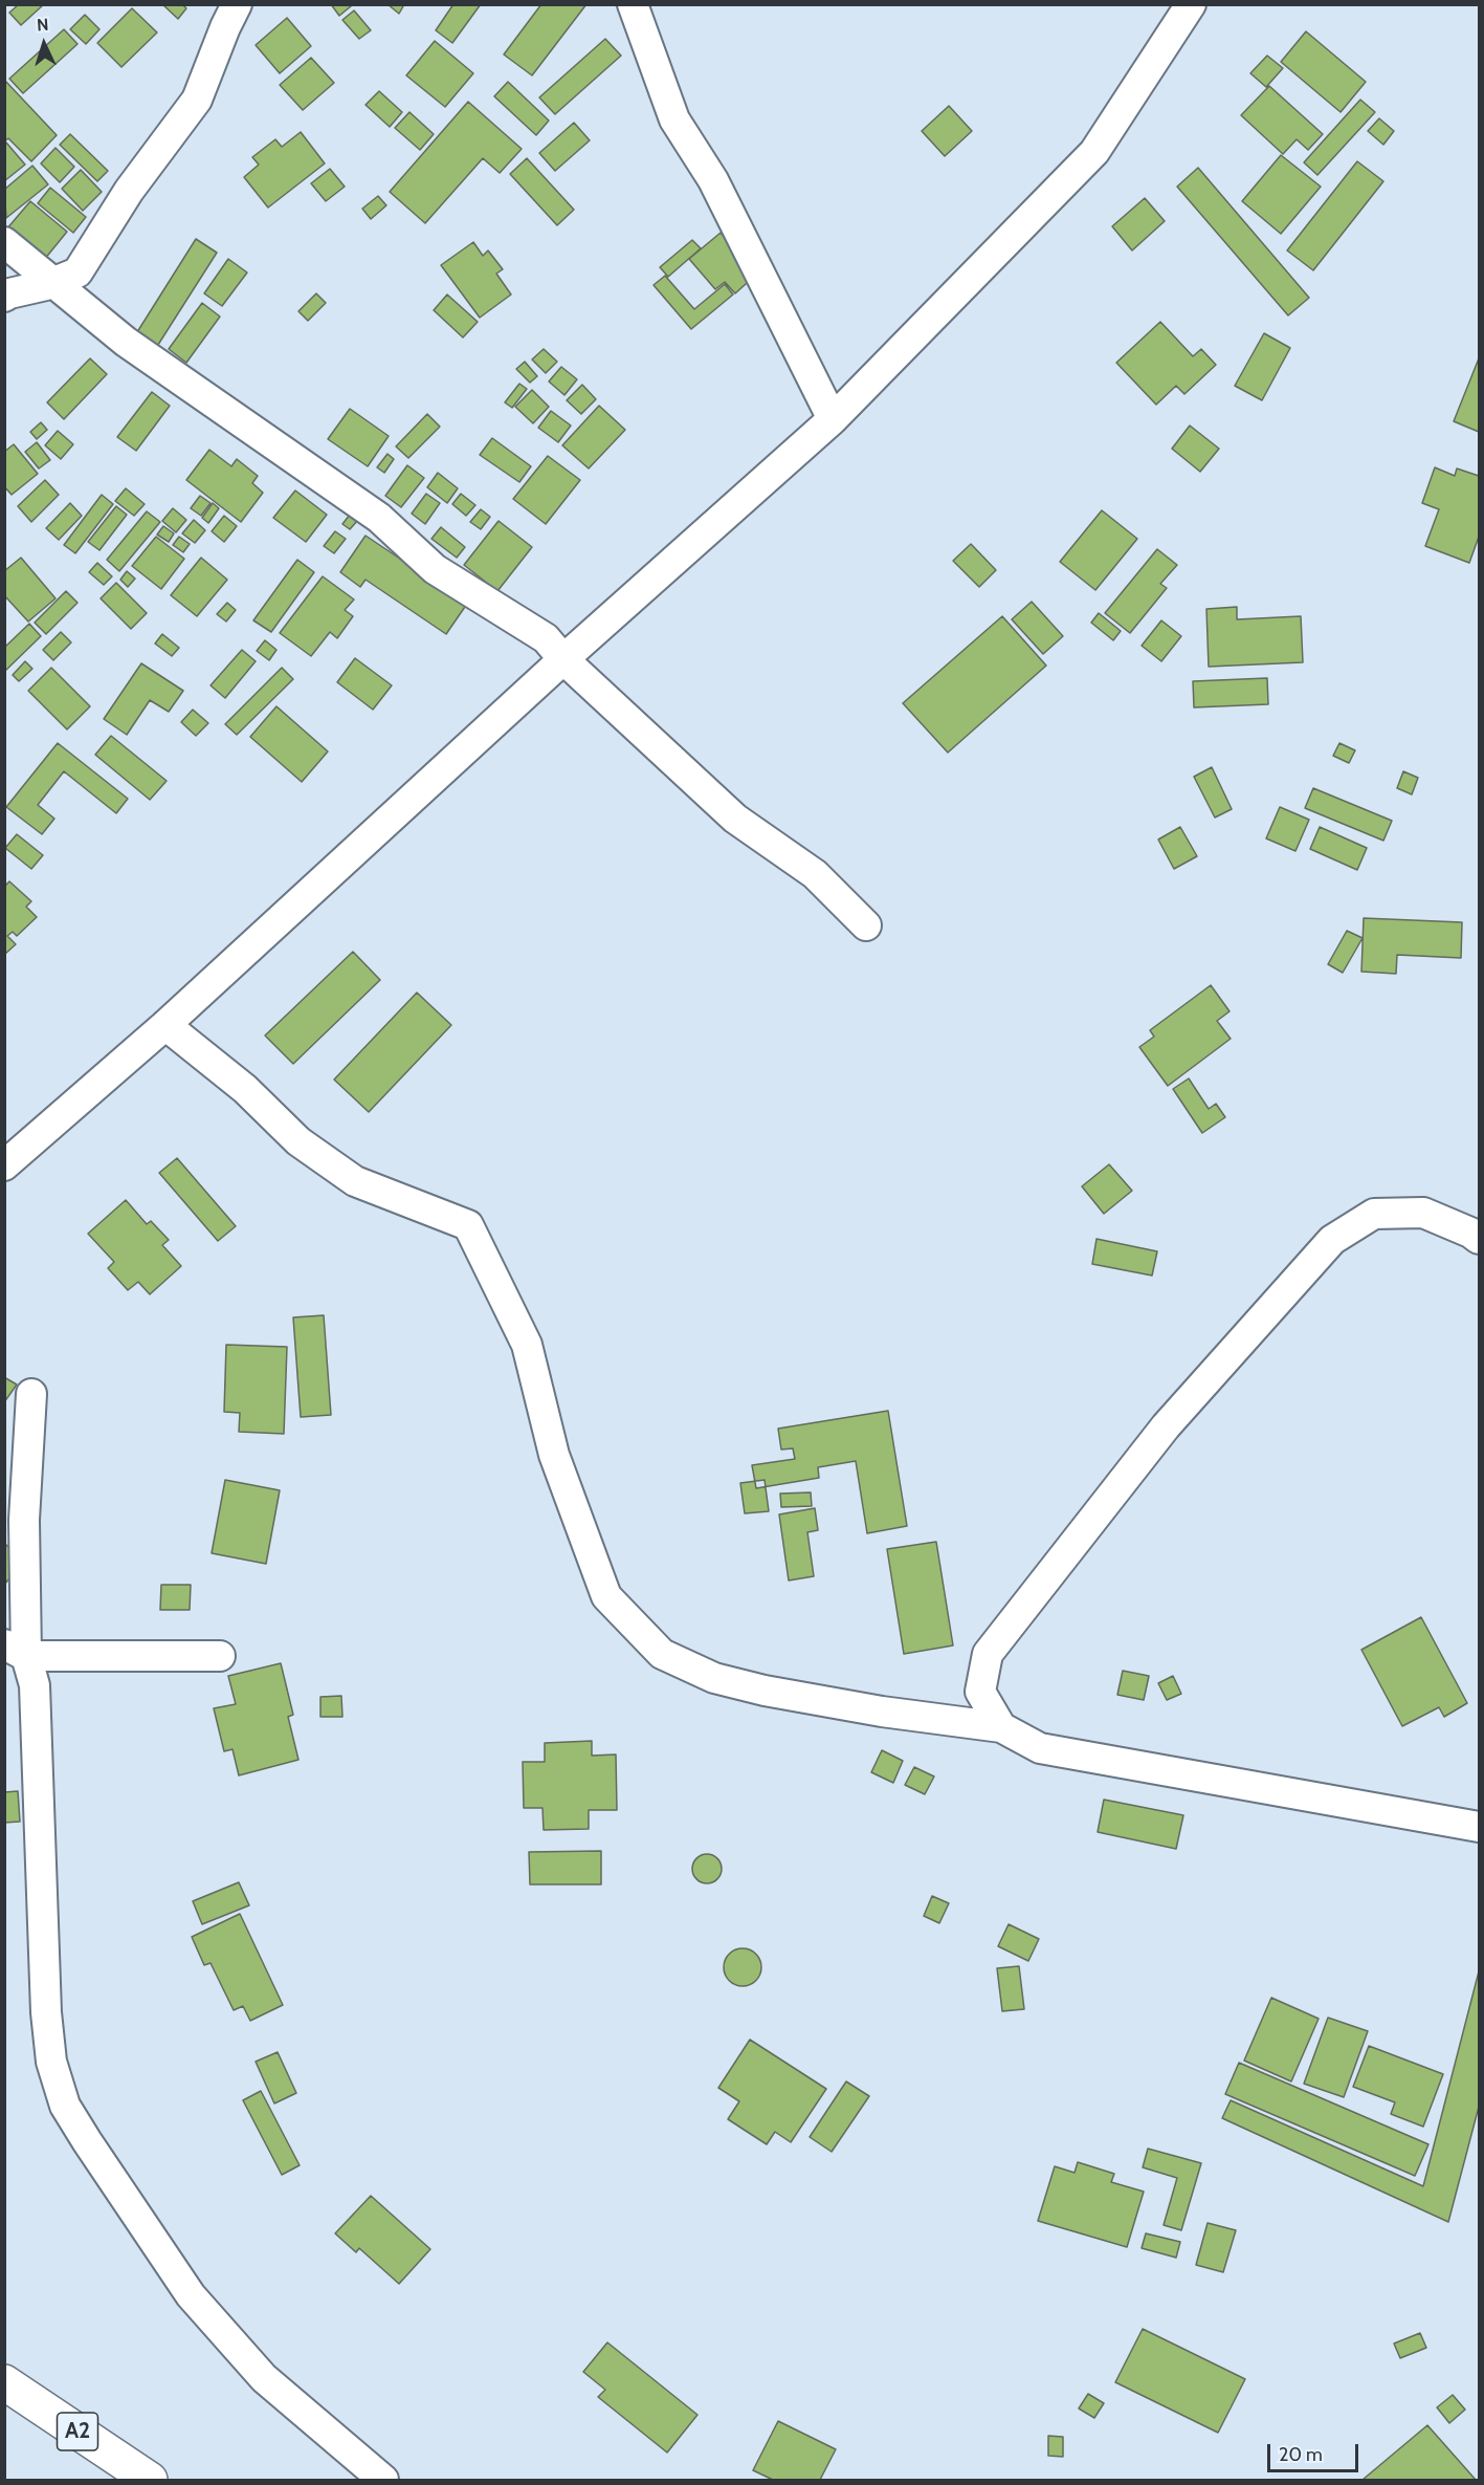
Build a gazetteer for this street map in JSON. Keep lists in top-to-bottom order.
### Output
{
  "streets": {
    "highway": ["A2"]
  },
  "scale_bar": "20 m",
  "north": "top"
}
